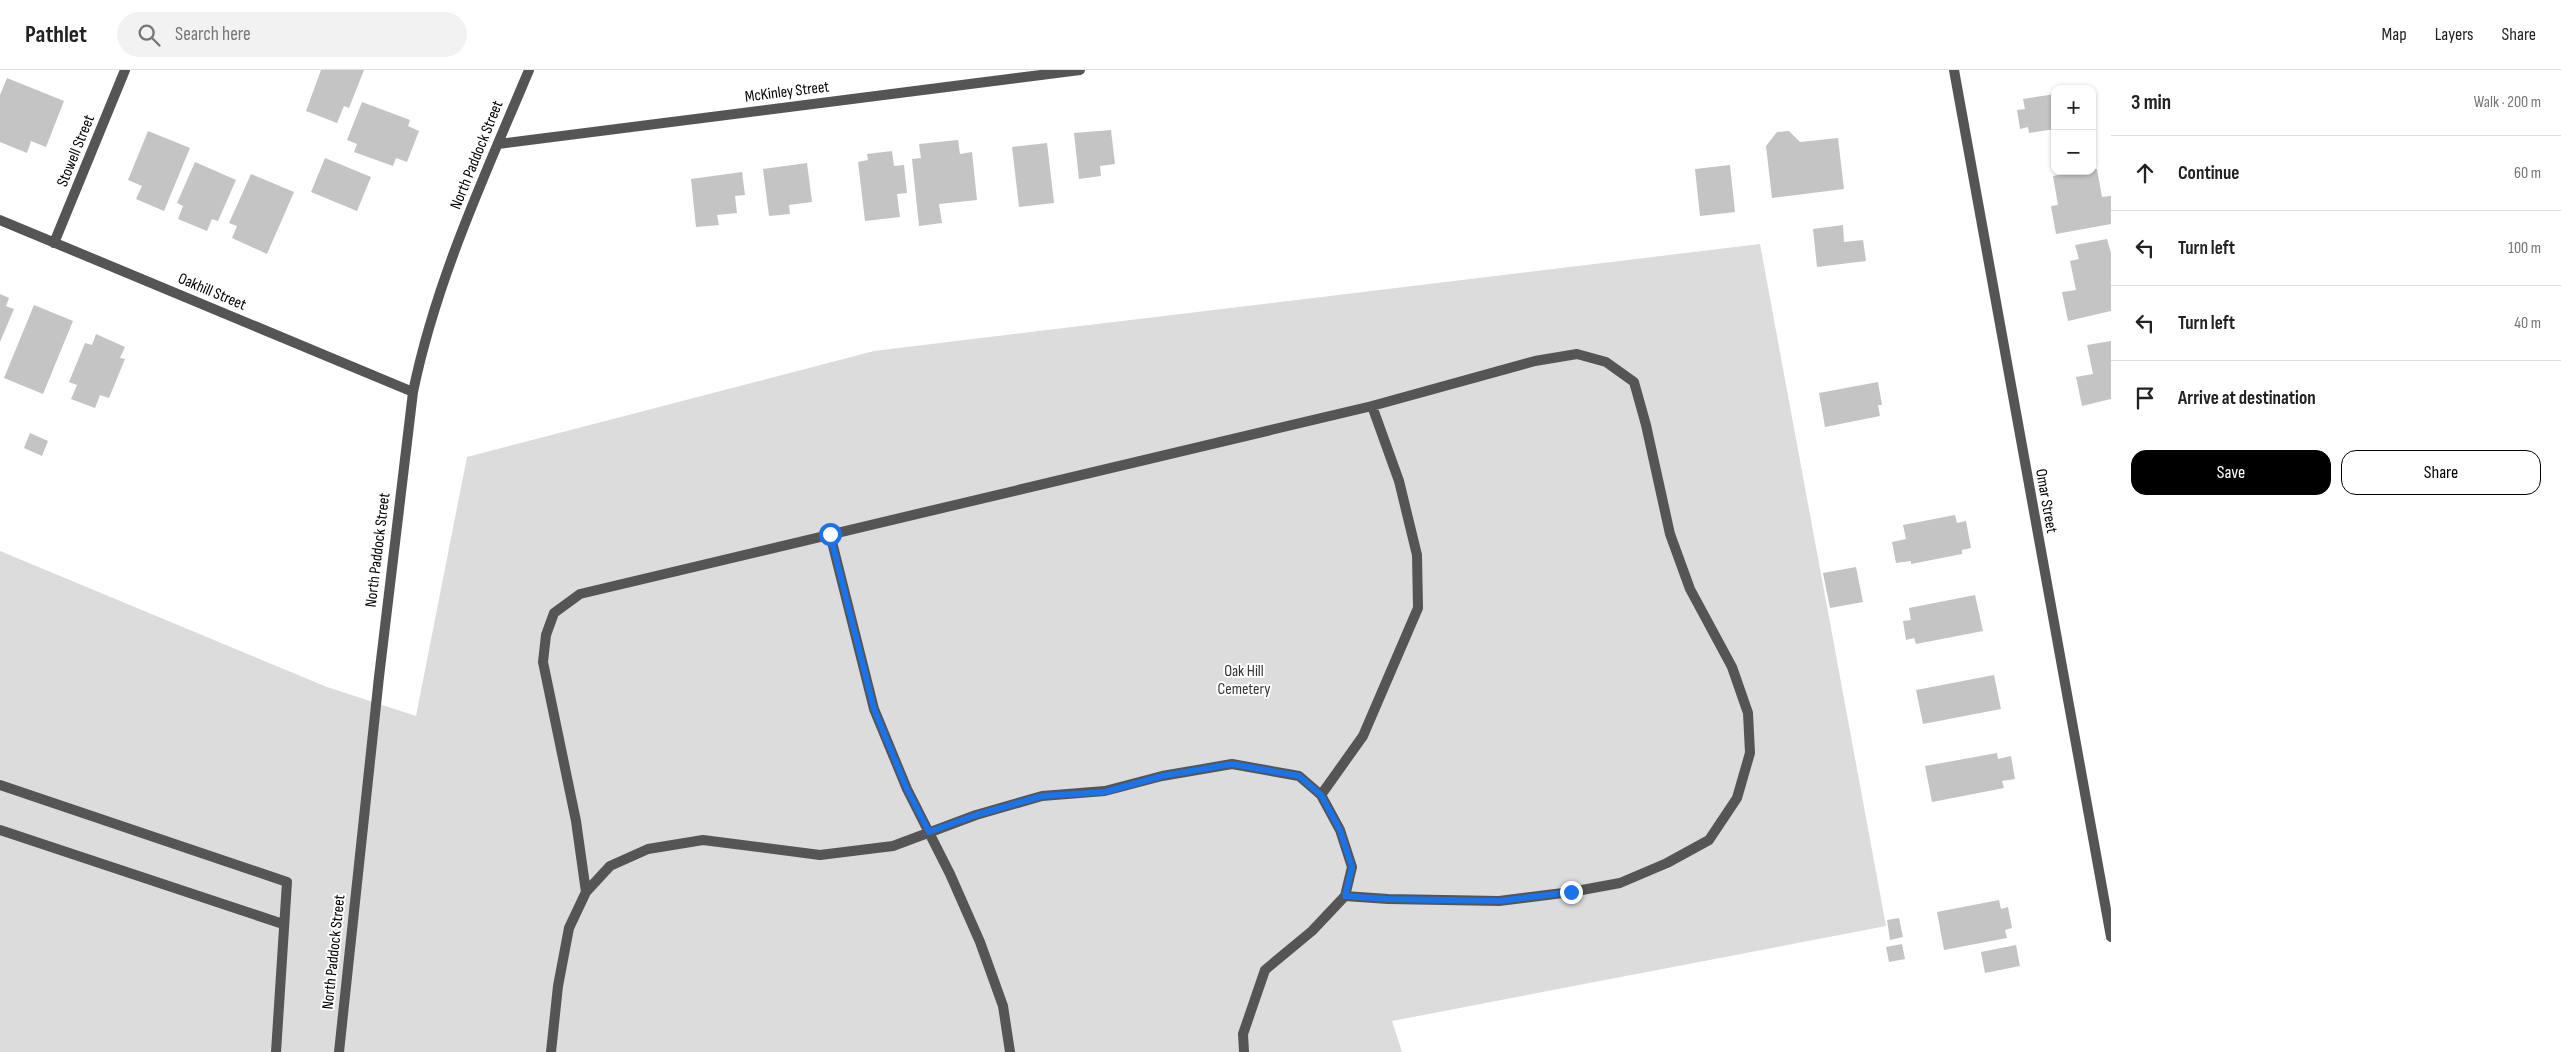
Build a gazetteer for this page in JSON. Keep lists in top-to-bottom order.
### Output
{
  "streets": {
    "street": [
      "McKinley Street",
      "Stowell Street",
      "North Paddock Street",
      "Oakhill Street",
      "Omar Street"
    ]
  },
  "crossings": [
    ["McKinley Street", "North Paddock Street"],
    ["Stowell Street", "Oakhill Street"],
    ["North Paddock Street", "Oakhill Street"]
  ],
  "parks": ["Oak Hill Cemetery"],
  "page": {
    "header": "Pathlet",
    "search": "Search here",
    "nav": ["Map", "Layers", "Share"],
    "heading": ["3 min", "Walk · 200 m"],
    "map_buttons": ["+", "−"],
    "list": [
      ["Continue", "60 m"],
      ["Turn left", "100 m"],
      ["Turn left", "40 m"],
      "Arrive at destination"
    ],
    "buttons": ["Save", "Share"]
  }
}
